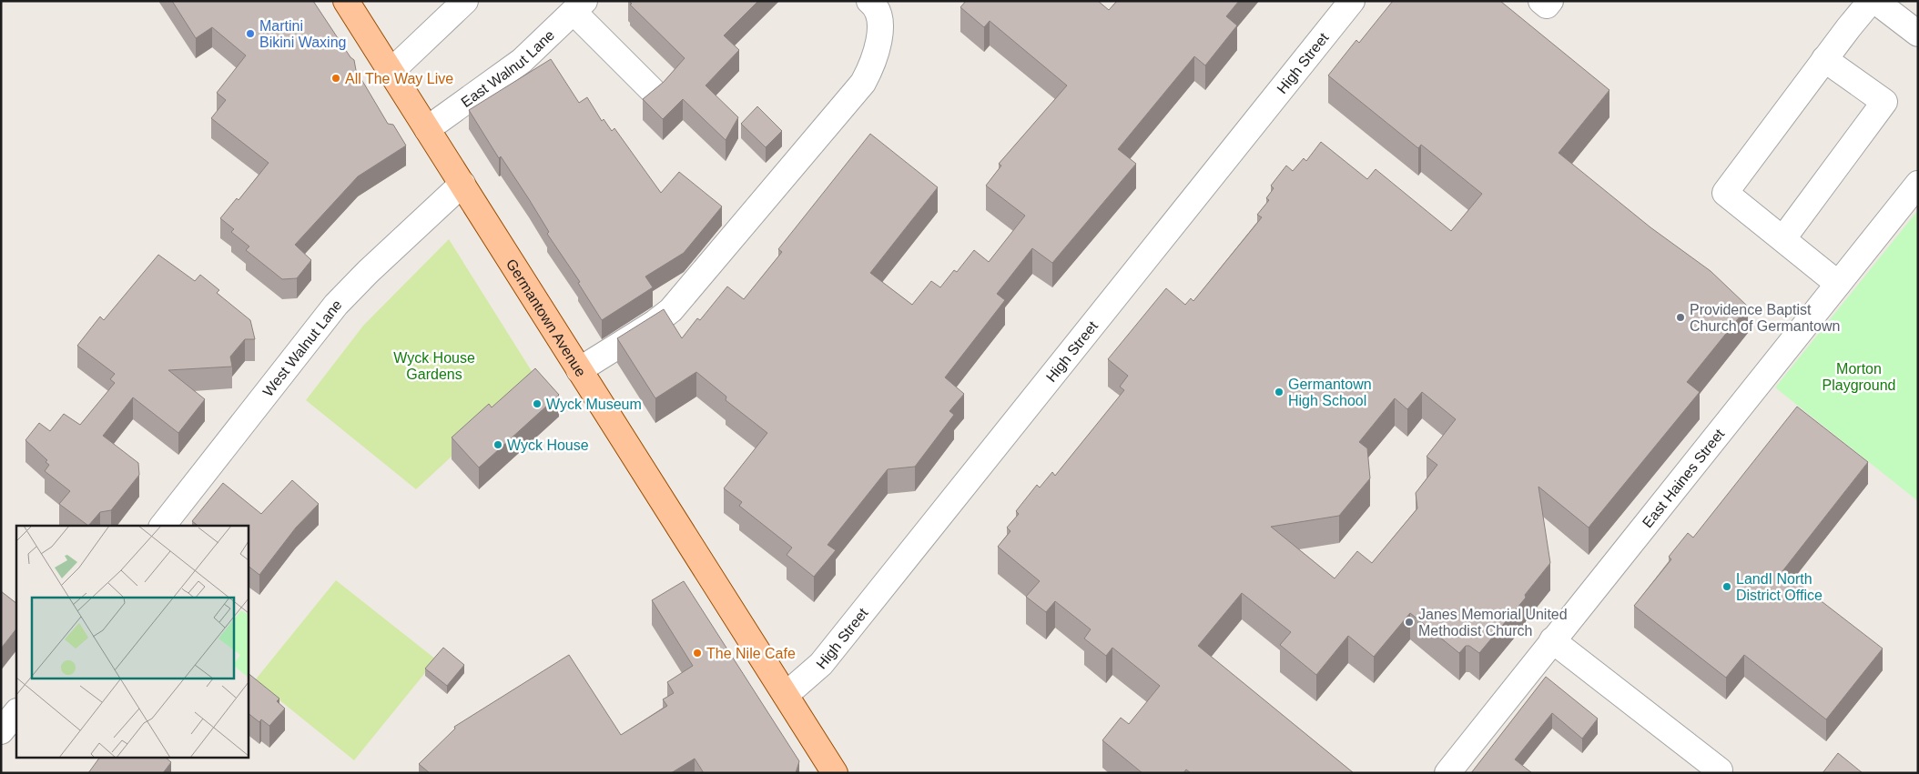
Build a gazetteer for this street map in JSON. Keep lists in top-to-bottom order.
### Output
{
  "streets": {
    "main road": ["Germantown Avenue"],
    "street": [
      "High Street",
      "East Walnut Lane",
      "West Walnut Lane",
      "East Haines Street"
    ]
  },
  "crossings": [
    ["High Street", "Germantown Avenue"],
    ["East Walnut Lane", "Germantown Avenue"],
    ["Germantown Avenue", "West Walnut Lane"]
  ],
  "parks": ["Wyck House Gardens", "Morton Playground"],
  "places": [
    "Martini Bikini Waxing",
    "All The Way Live",
    "Providence Baptist Church of Germantown",
    "Germantown High School",
    "Wyck Museum",
    "Wyck House",
    "LandI North District Office",
    "Janes Memorial United Methodist Church",
    "The Nile Cafe"
  ]
}
